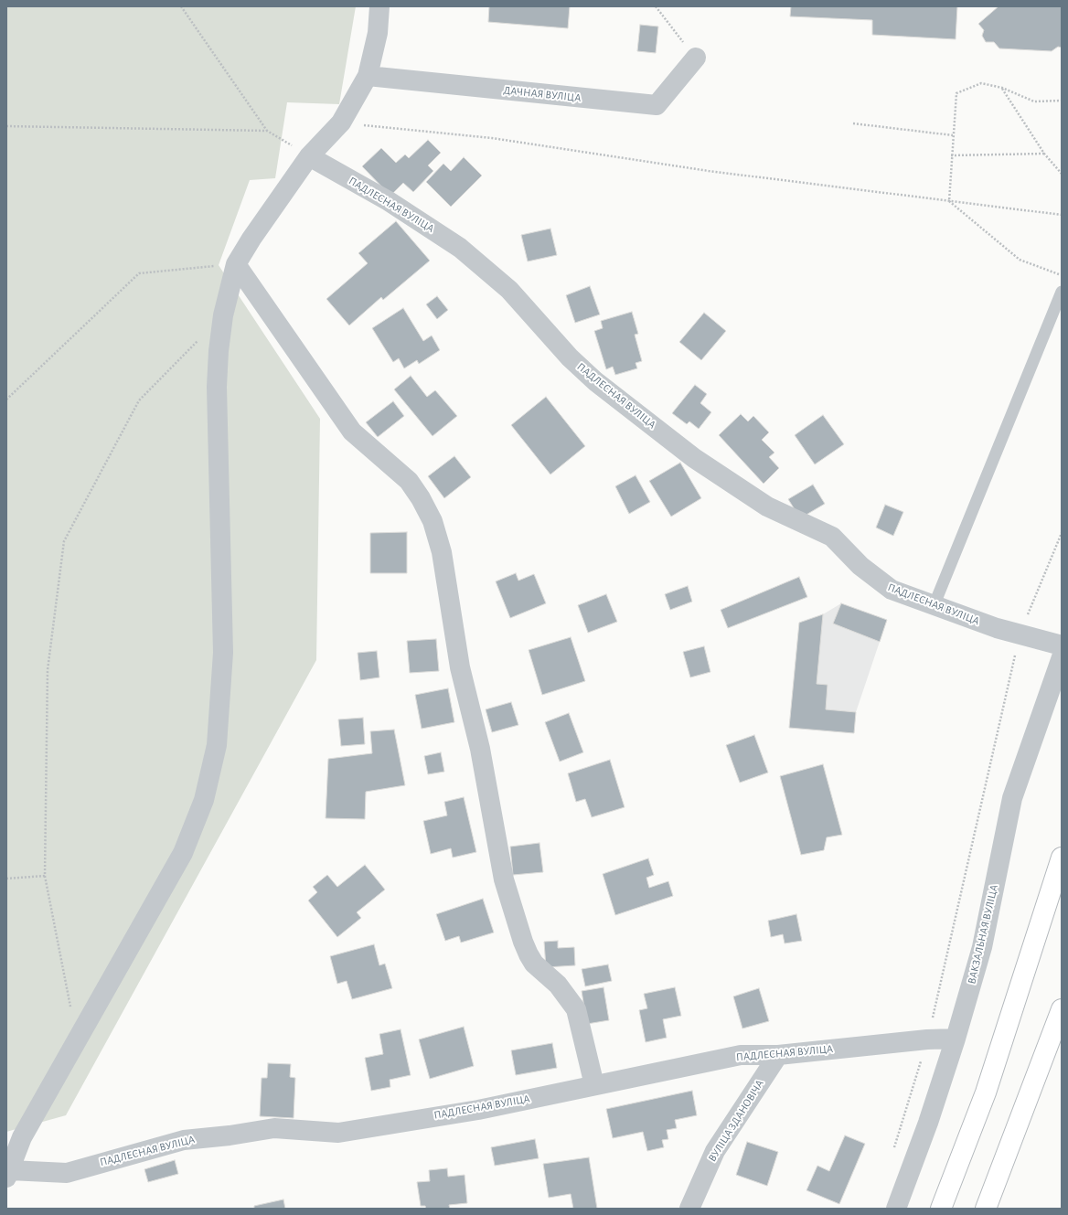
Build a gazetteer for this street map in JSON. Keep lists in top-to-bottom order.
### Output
{
  "streets": {
    "street": [
      "ДАЧНАЯ ВУЛІЦА",
      "ПАДЛЕСНАЯ ВУЛІЦА",
      "ВАКЗАЛЬНАЯ ВУЛІЦА",
      "ВУЛІЦА ЗДАНОВІЧА"
    ]
  },
  "crossings": [
    ["ПАДЛЕСНАЯ ВУЛІЦА", "ВАКЗАЛЬНАЯ ВУЛІЦА"],
    ["ПАДЛЕСНАЯ ВУЛІЦА", "ВУЛІЦА ЗДАНОВІЧА"]
  ]
}
